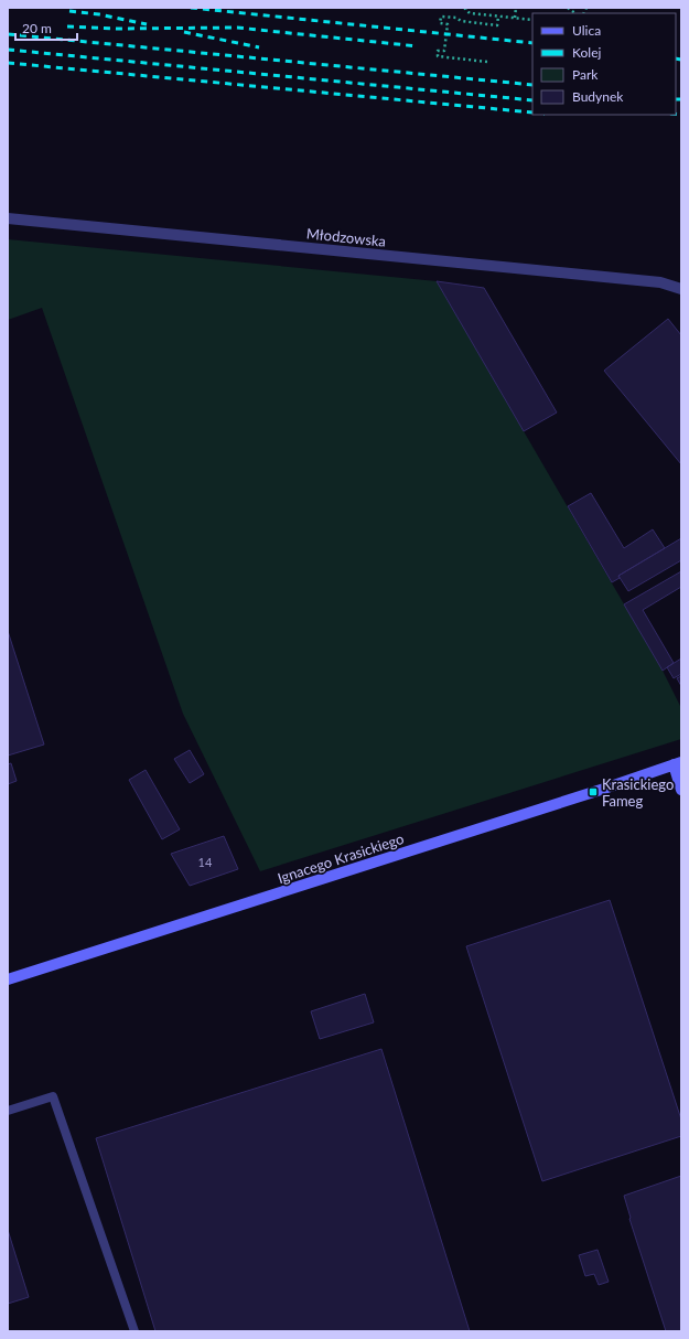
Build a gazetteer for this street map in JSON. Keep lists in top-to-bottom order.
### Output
{
  "streets": {
    "street": ["Młodzowska", "Ignacego Krasickiego"]
  },
  "places": {
    "transit": ["Krasickiego Fameg"]
  },
  "house_numbers": ["14"],
  "legend": [
    "Ulica",
    "Kolej",
    "Park",
    "Budynek"
  ],
  "scale_bar": "20 m"
}
